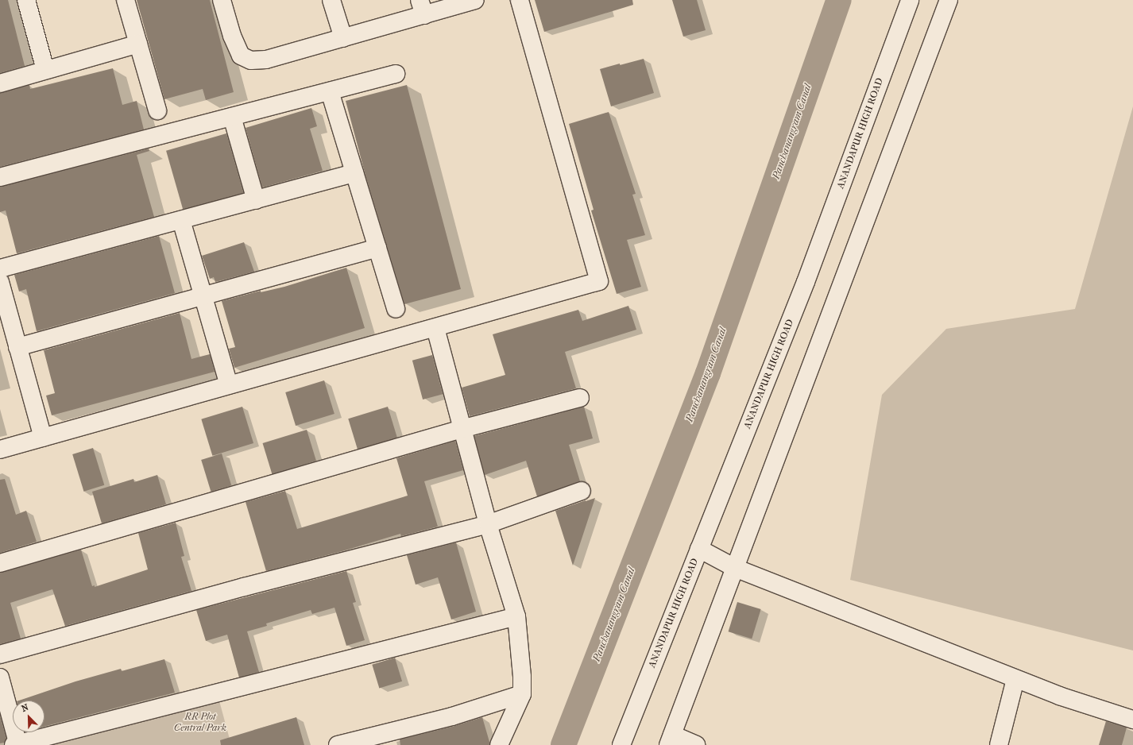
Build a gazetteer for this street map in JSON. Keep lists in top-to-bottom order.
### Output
{
  "streets": {
    "street": ["ANANDAPUR HIGH ROAD"]
  },
  "water": ["Panchanangram Canal"],
  "parks": ["RR Plot Central Park"],
  "north": "top left"
}
